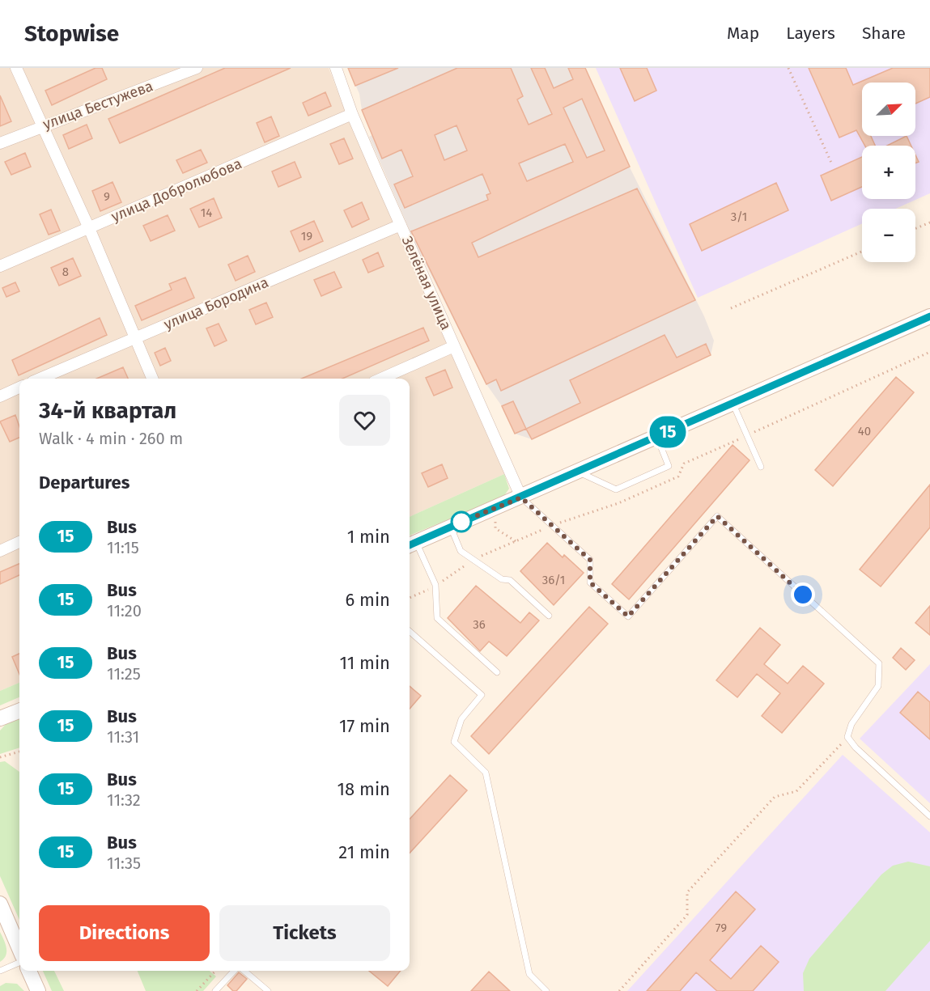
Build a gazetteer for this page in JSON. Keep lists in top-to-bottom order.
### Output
{
  "streets": {
    "street": [
      "улица Бестужева",
      "улица Добролюбова",
      "Зелёная улица",
      "улица Бородина"
    ]
  },
  "crossings": [
    ["улица Добролюбова", "Зелёная улица"],
    ["Зелёная улица", "улица Бородина"]
  ],
  "lines": ["bus line 15"],
  "house_numbers": [
    "9",
    "14",
    "3/1",
    "19",
    "8",
    "40",
    "36/1",
    "36",
    "79"
  ],
  "north": "top right",
  "page": {
    "header": "Stopwise",
    "nav": ["Map", "Layers", "Share"],
    "on_map": "15",
    "map_buttons": ["+", "−"],
    "heading": [
      ["34-й квартал", "Walk · 4 min · 260 m"],
      "Departures"
    ],
    "list": [
      {
        "mark": "15",
        "name": "Bus",
        "note": "11:15",
        "value": "1 min"
      },
      {
        "mark": "15",
        "name": "Bus",
        "note": "11:20",
        "value": "6 min"
      },
      {
        "mark": "15",
        "name": "Bus",
        "note": "11:25",
        "value": "11 min"
      },
      {
        "mark": "15",
        "name": "Bus",
        "note": "11:31",
        "value": "17 min"
      },
      {
        "mark": "15",
        "name": "Bus",
        "note": "11:32",
        "value": "18 min"
      },
      {
        "mark": "15",
        "name": "Bus",
        "note": "11:35",
        "value": "21 min"
      }
    ],
    "buttons": ["Directions", "Tickets"]
  }
}
